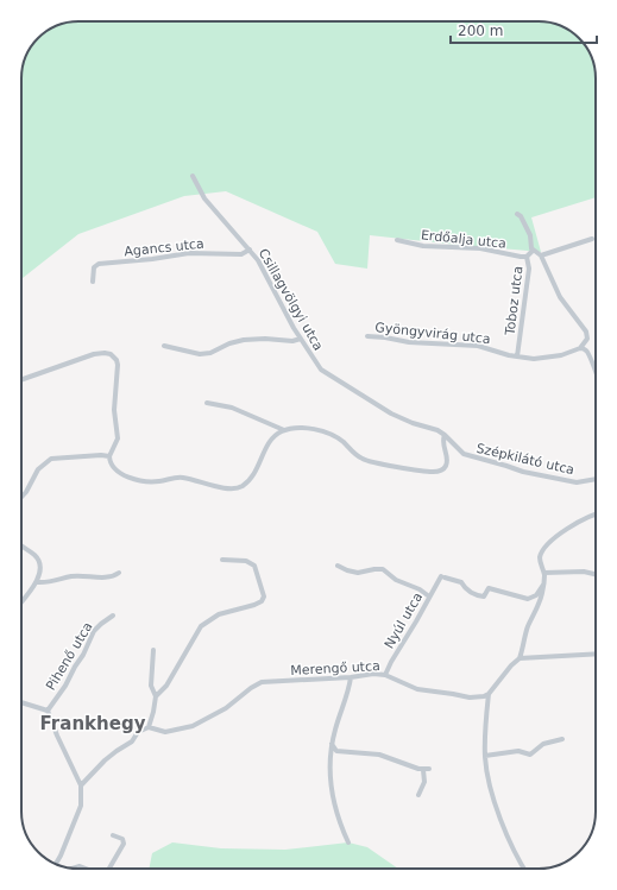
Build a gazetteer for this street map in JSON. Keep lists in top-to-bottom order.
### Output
{
  "streets": {
    "street": [
      "Erdőalja utca",
      "Agancs utca",
      "Csillagvölgyi utca",
      "Toboz utca",
      "Gyöngyvirág utca",
      "Szépkilátó utca",
      "Nyúl utca",
      "Pihenő utca",
      "Merengő utca"
    ]
  },
  "crossings": [
    ["Erdőalja utca", "Toboz utca"],
    ["Agancs utca", "Csillagvölgyi utca"],
    ["Csillagvölgyi utca", "Szépkilátó utca"],
    ["Toboz utca", "Gyöngyvirág utca"],
    ["Nyúl utca", "Merengő utca"]
  ],
  "districts": ["Frankhegy"],
  "scale_bar": "200 m"
}
